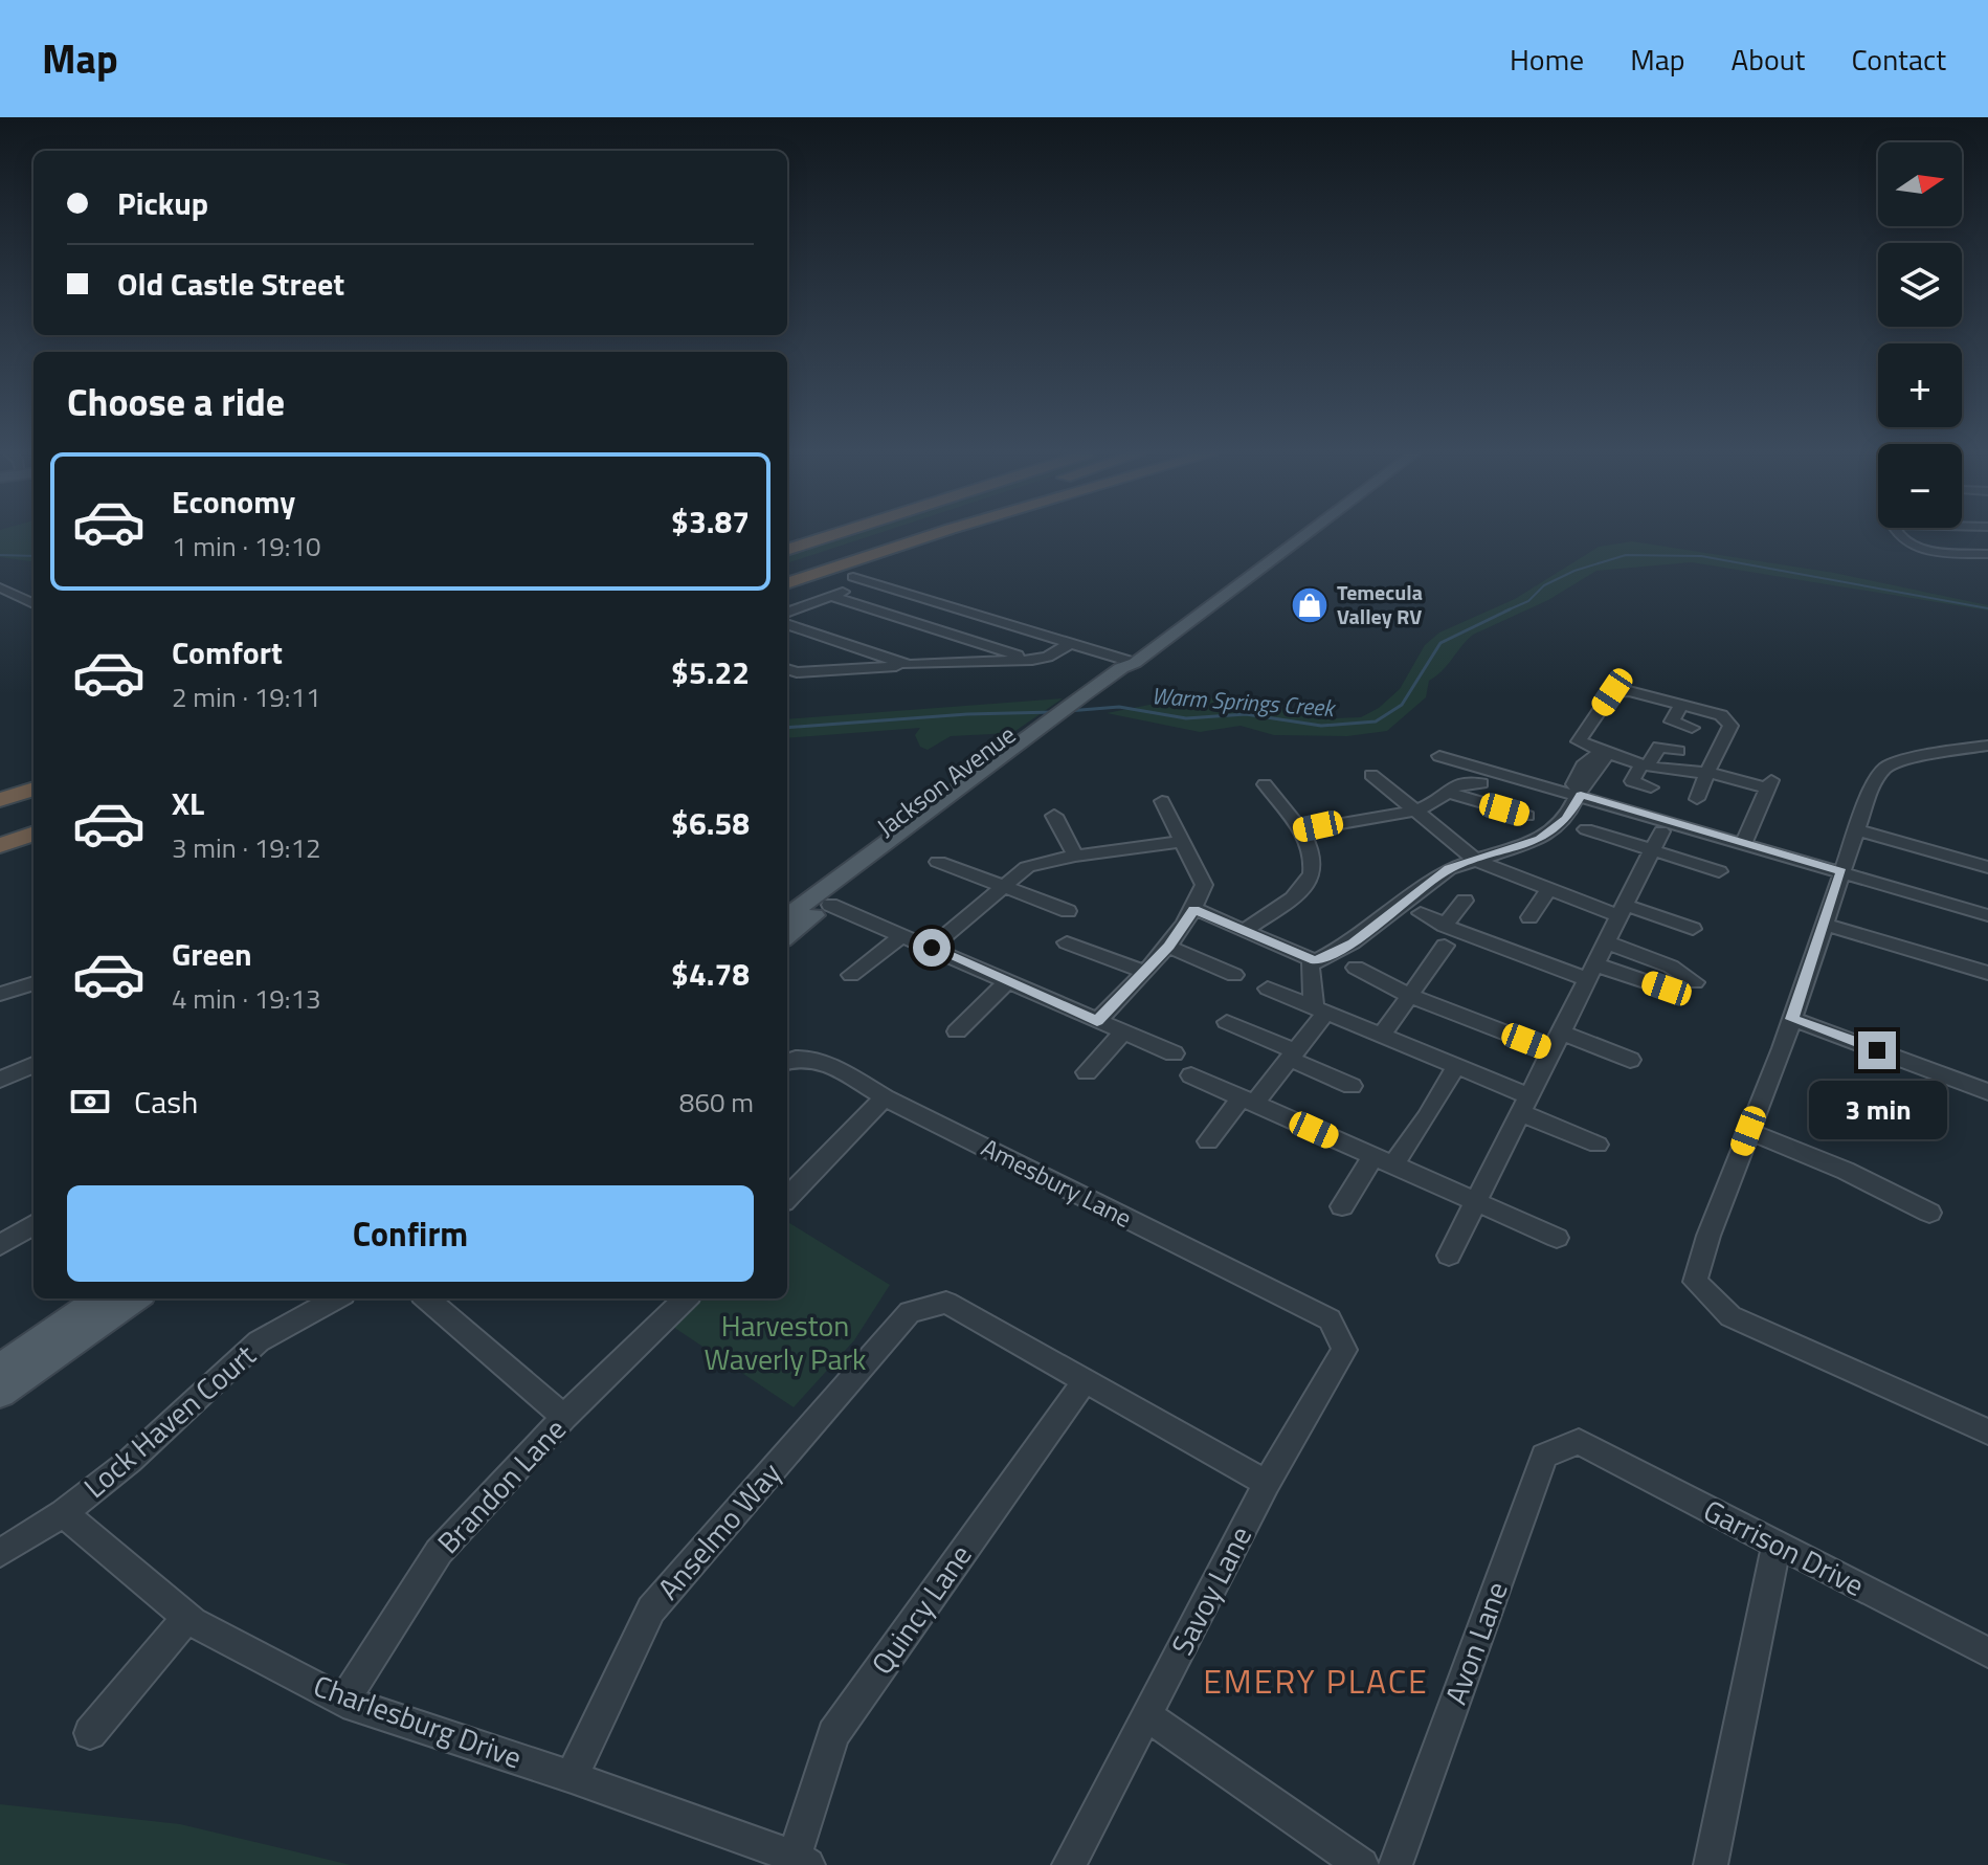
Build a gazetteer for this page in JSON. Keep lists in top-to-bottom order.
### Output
{
  "streets": {
    "main road": ["Jackson Avenue"],
    "street": [
      "Amesbury Lane",
      "Lock Haven Court",
      "Brandon Lane",
      "Anselmo Way",
      "Garrison Drive",
      "Savoy Lane",
      "Quincy Lane",
      "Avon Lane",
      "Charlesburg Drive"
    ]
  },
  "crossings": [
    ["Amesbury Lane", "Savoy Lane"],
    ["Lock Haven Court", "Charlesburg Drive"],
    ["Brandon Lane", "Charlesburg Drive"],
    ["Anselmo Way", "Quincy Lane"],
    ["Anselmo Way", "Charlesburg Drive"],
    ["Garrison Drive", "Avon Lane"],
    ["Quincy Lane", "Charlesburg Drive"]
  ],
  "districts": ["EMERY PLACE"],
  "water": ["Warm Springs Creek"],
  "parks": ["Harveston Waverly Park"],
  "places": {
    "shop": ["Temecula Valley RV"]
  },
  "north": "right",
  "page": {
    "header": "Map",
    "nav": [
      "Home",
      "Map",
      "About",
      "Contact"
    ],
    "map_buttons": ["+", "−"],
    "banner": ["Pickup", "Old Castle Street"],
    "heading": "Choose a ride",
    "list": [
      {
        "name": "Economy",
        "note": "1 min · 19:10",
        "value": "$3.87"
      },
      {
        "name": "Comfort",
        "note": "2 min · 19:11",
        "value": "$5.22"
      },
      {
        "name": "XL",
        "note": "3 min · 19:12",
        "value": "$6.58"
      },
      {
        "name": "Green",
        "note": "4 min · 19:13",
        "value": "$4.78"
      }
    ],
    "pay": ["Cash", "860 m"],
    "bubble": "3 min",
    "buttons": "Confirm"
  }
}
